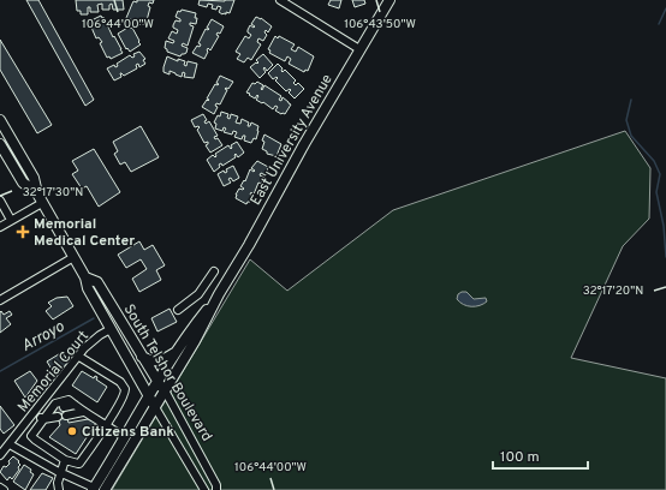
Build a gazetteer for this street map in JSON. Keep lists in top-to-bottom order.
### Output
{
  "streets": {
    "main road": ["East University Avenue", "South Telshor Boulevard"],
    "street": ["Memorial Court"]
  },
  "crossings": [
    ["East University Avenue", "South Telshor Boulevard"],
    ["Memorial Court", "South Telshor Boulevard"]
  ],
  "water": ["Arroyo"],
  "places": {
    "health": ["Memorial Medical Center"],
    "other": ["Citizens Bank"]
  },
  "scale_bar": "100 m",
  "coordinates": [
    "106°44'00\"W",
    "106°43'50\"W",
    "32°17'30\"N",
    "32°17'20\"N"
  ]
}
